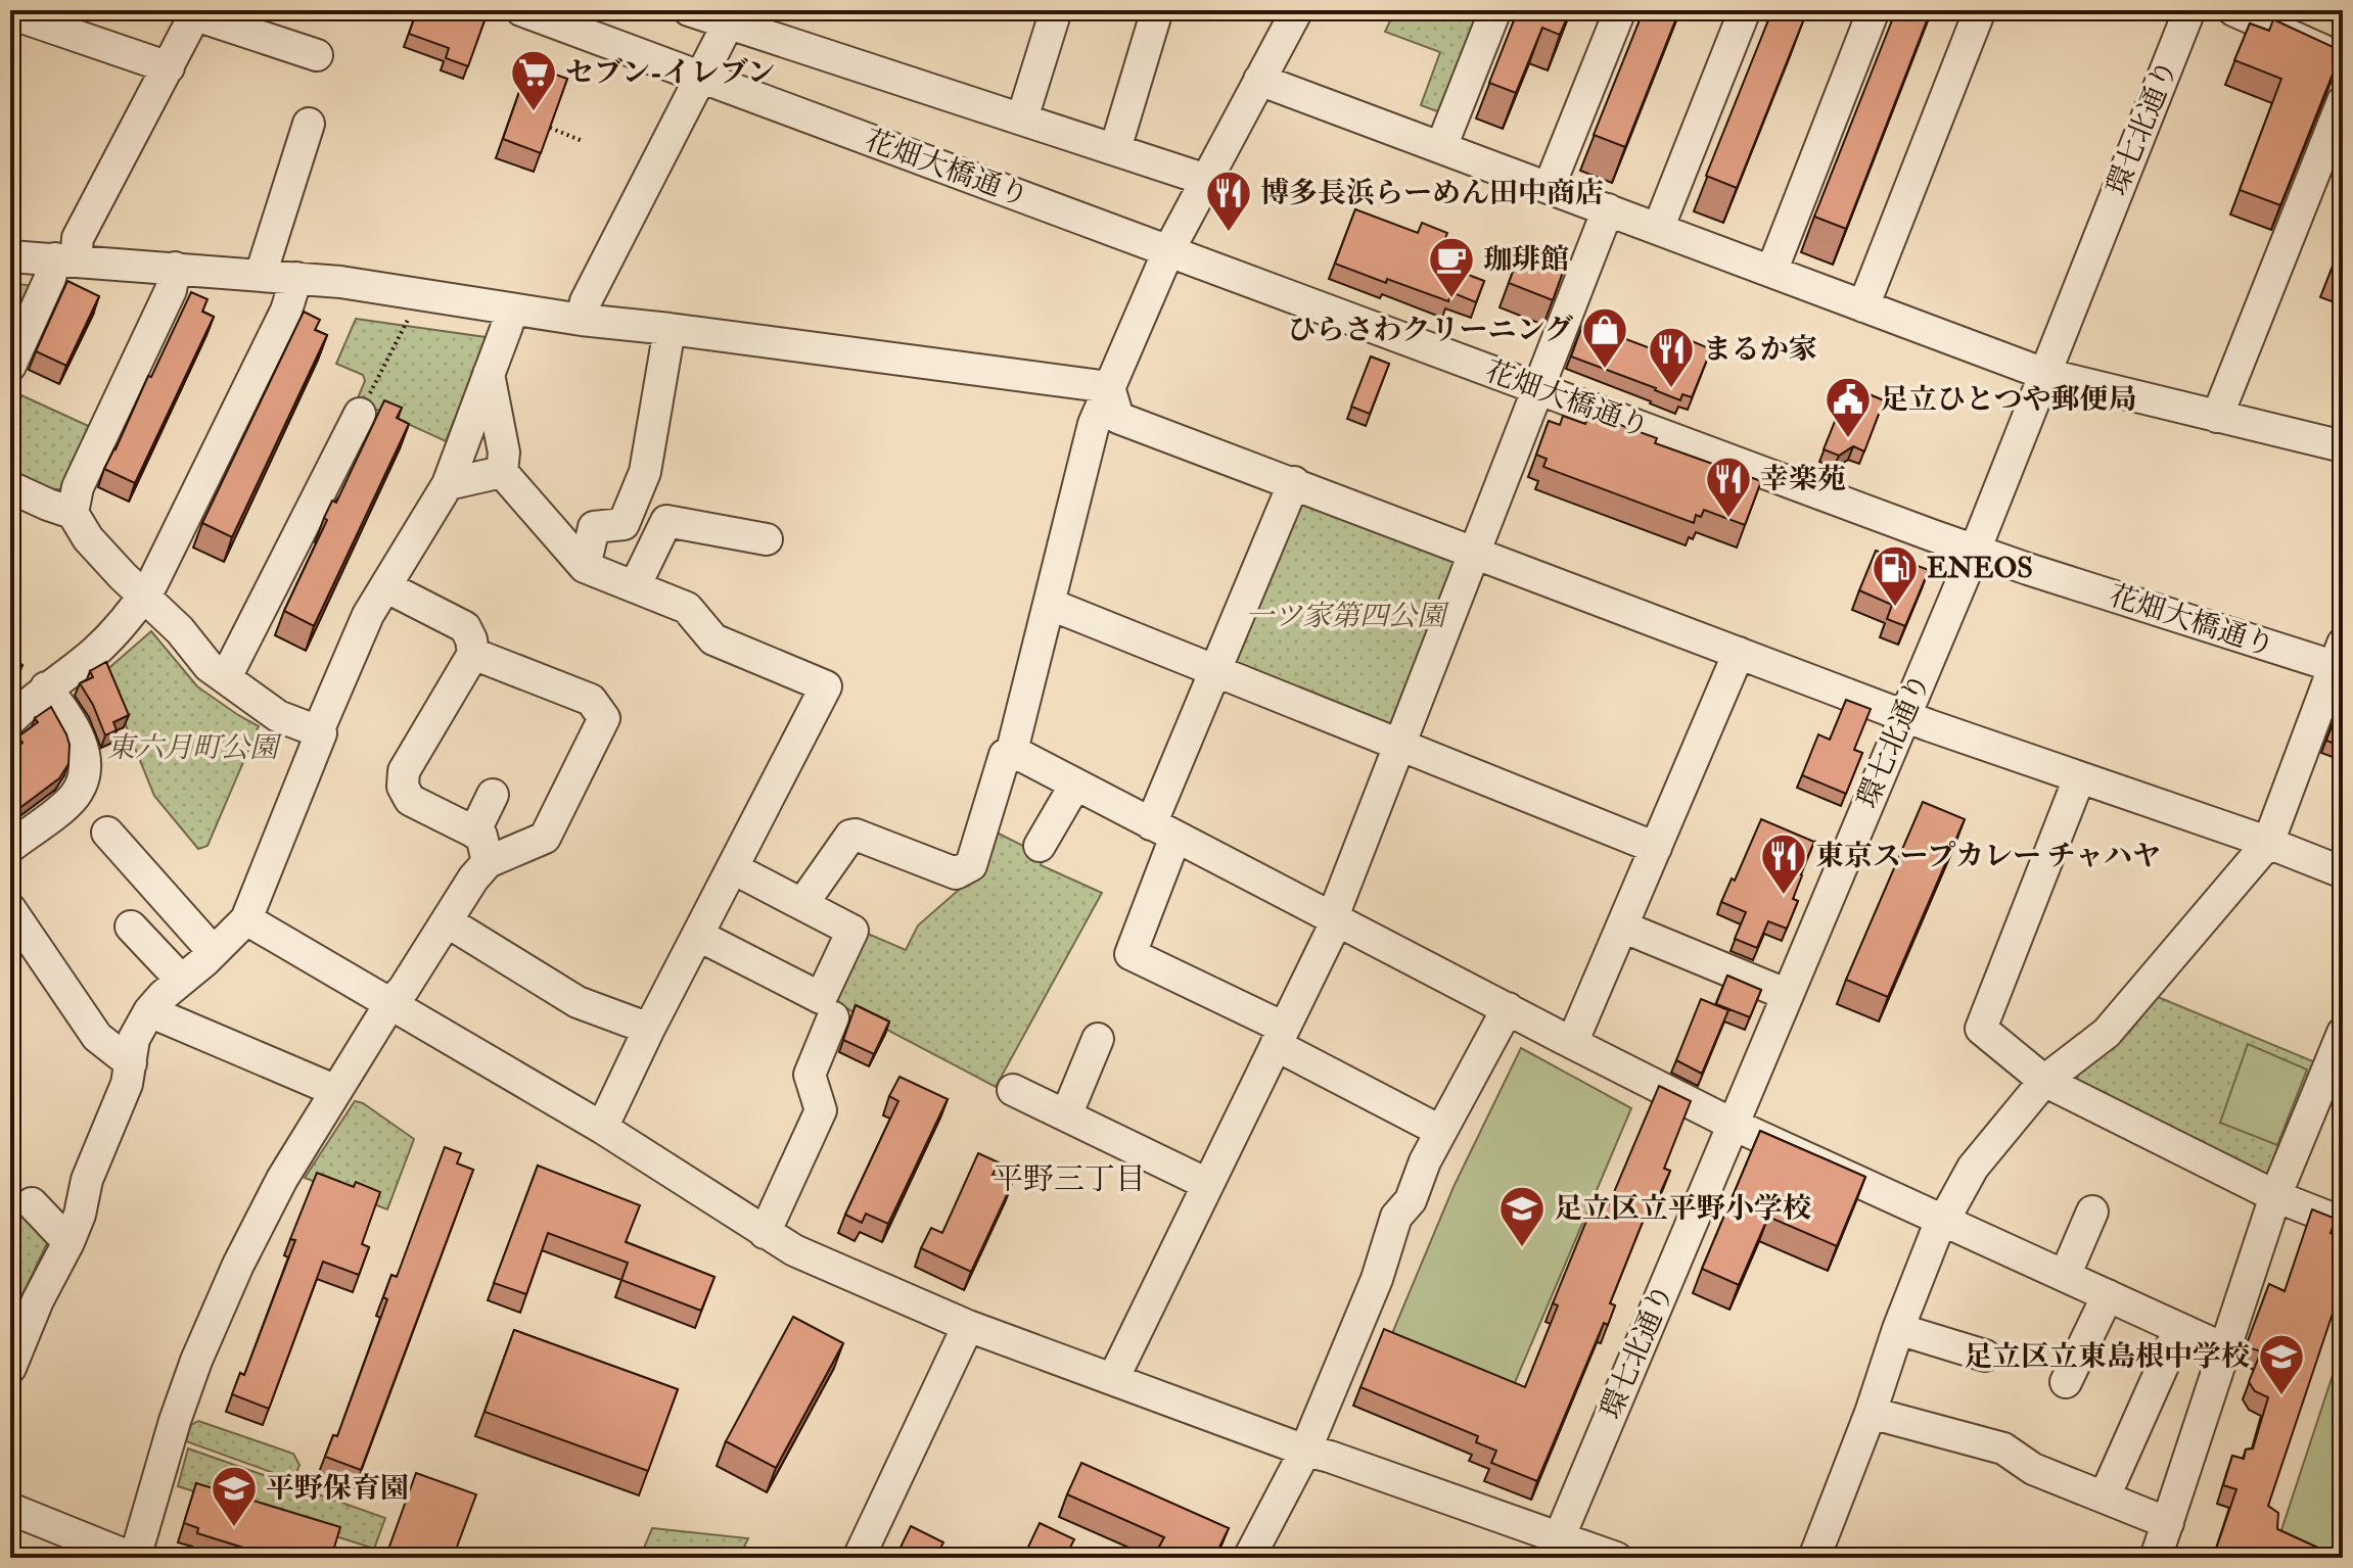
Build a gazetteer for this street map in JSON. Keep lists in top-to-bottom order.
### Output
{
  "streets": {
    "street": ["環七北通り", "花畑大橋通り"]
  },
  "crossings": [
    ["環七北通り", "花畑大橋通り"]
  ],
  "districts": ["平野三丁目"],
  "parks": ["一ツ家第四公園", "東六月町公園"],
  "places": {
    "supermarket": ["セブン-イレブン"],
    "restaurant": [
      "博多長浜らーめん田中商店",
      "まるか家",
      "幸楽苑",
      "東京スープカレー チャハヤ"
    ],
    "cafe": ["珈琲館"],
    "shop": ["ひらさわクリーニング"],
    "public building": ["足立ひとつや郵便局"],
    "fuel station": ["ENEOS"],
    "school or university": ["足立区立平野小学校", "足立区立東島根中学校", "平野保育園"]
  }
}
